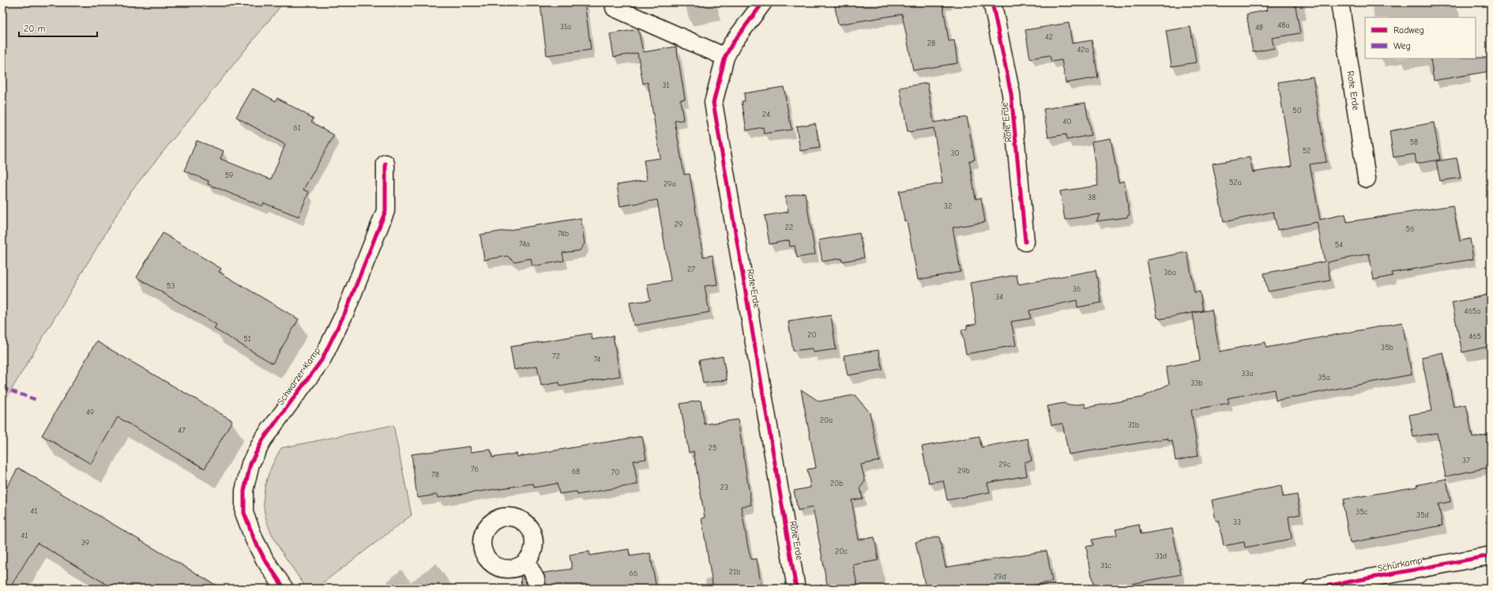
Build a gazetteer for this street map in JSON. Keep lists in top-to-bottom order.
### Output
{
  "streets": {
    "street": ["Rote Erde", "Schwarzer Kamp", "Schürkamp"]
  },
  "house_numbers": [
    "48a",
    "31a",
    "48",
    "42",
    "28",
    "42a",
    "31",
    "50",
    "24",
    "40",
    "61",
    "58",
    "52",
    "30",
    "59",
    "52a",
    "29a",
    "38",
    "32",
    "29",
    "22",
    "56",
    "74b",
    "74a",
    "54",
    "27",
    "36a",
    "53",
    "36",
    "34",
    "465a",
    "20",
    "465",
    "51",
    "35b",
    "72",
    "74",
    "33a",
    "35a",
    "33b",
    "49",
    "20a",
    "31b",
    "47",
    "25",
    "37",
    "29c",
    "76",
    "29b",
    "68",
    "70",
    "78",
    "20b",
    "23",
    "41",
    "35c",
    "35d",
    "33",
    "41",
    "39",
    "20c",
    "31d",
    "31c",
    "21b",
    "66",
    "29d"
  ],
  "legend": ["Radweg", "Weg"],
  "scale_bar": "20 m"
}
